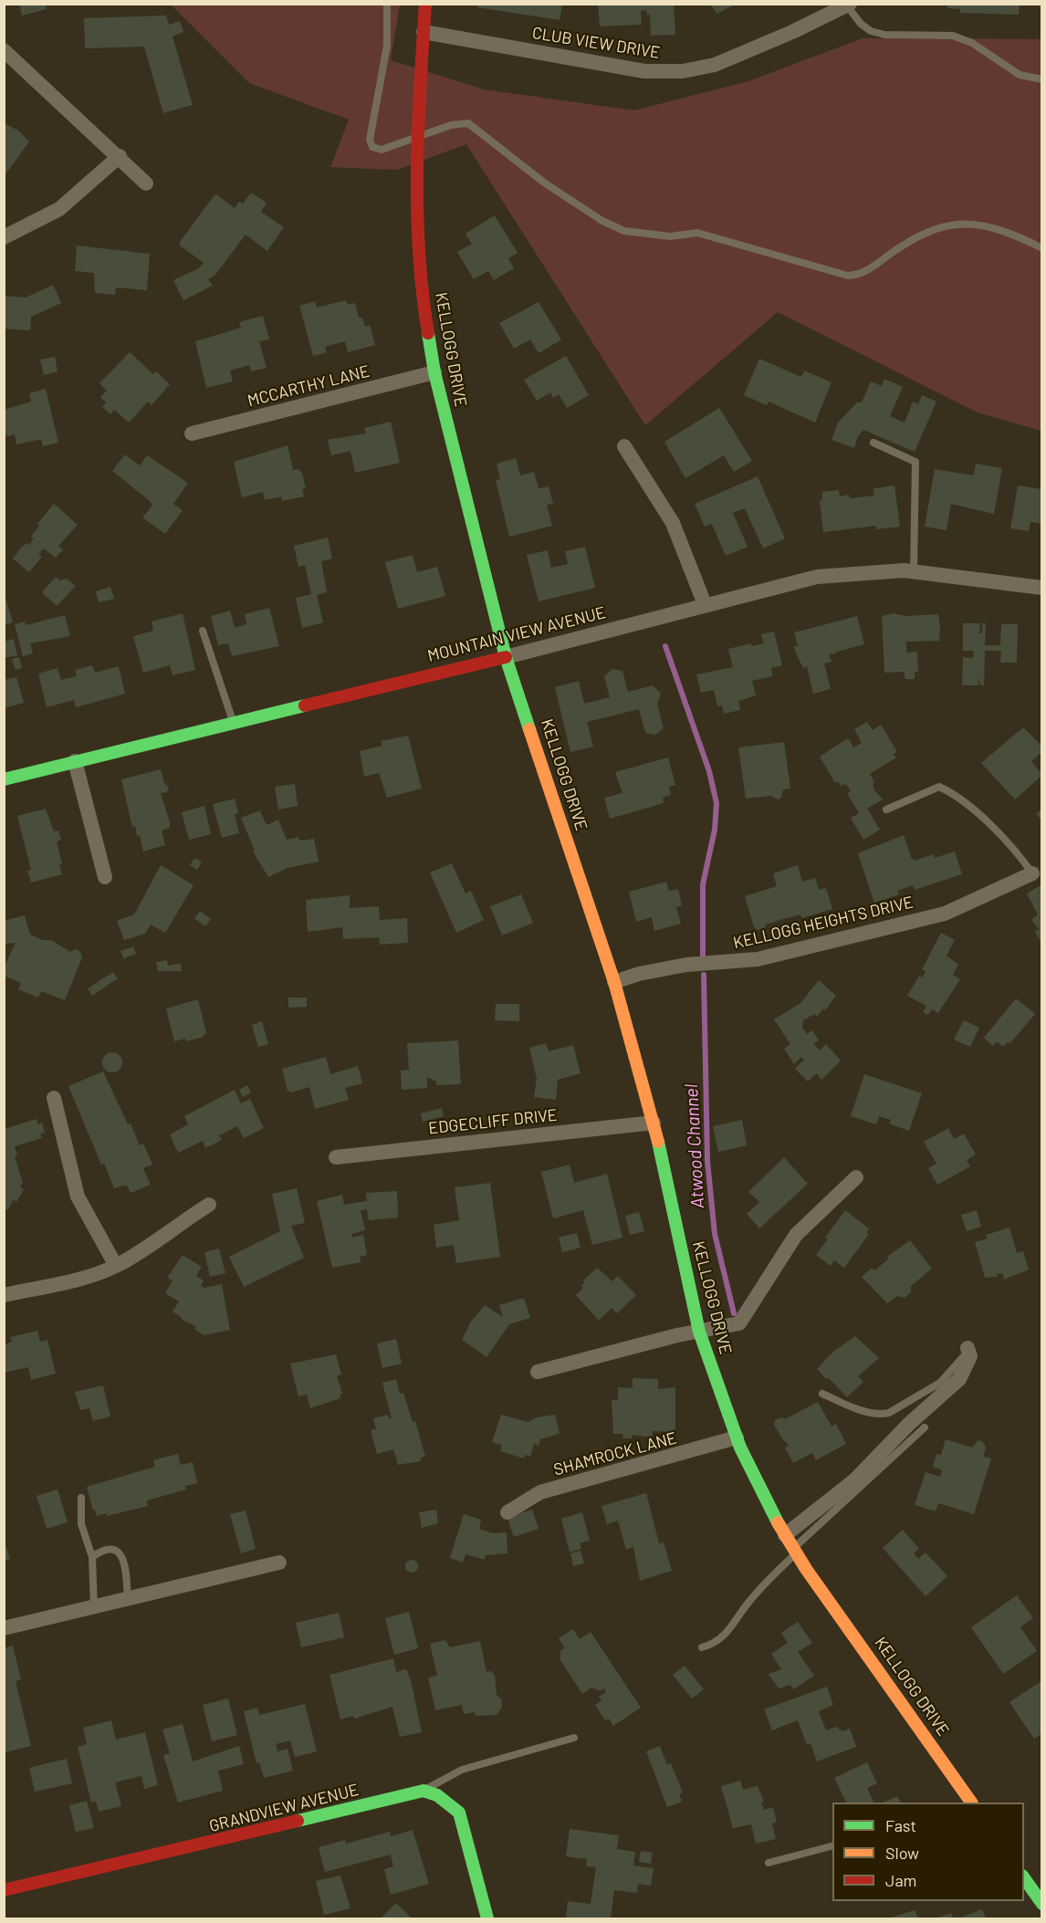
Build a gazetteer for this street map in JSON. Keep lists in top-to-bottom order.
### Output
{
  "streets": {
    "main road": ["KELLOGG DRIVE", "MOUNTAIN VIEW AVENUE", "GRANDVIEW AVENUE"],
    "street": [
      "CLUB VIEW DRIVE",
      "MCCARTHY LANE",
      "KELLOGG HEIGHTS DRIVE",
      "EDGECLIFF DRIVE",
      "SHAMROCK LANE"
    ]
  },
  "crossings": [
    ["CLUB VIEW DRIVE", "KELLOGG DRIVE"],
    ["KELLOGG DRIVE", "MCCARTHY LANE"],
    ["KELLOGG DRIVE", "MOUNTAIN VIEW AVENUE"],
    ["KELLOGG DRIVE", "KELLOGG HEIGHTS DRIVE"],
    ["KELLOGG DRIVE", "EDGECLIFF DRIVE"],
    ["KELLOGG DRIVE", "SHAMROCK LANE"]
  ],
  "water": ["Atwood Channel"],
  "legend": ["Fast", "Slow", "Jam"]
}
